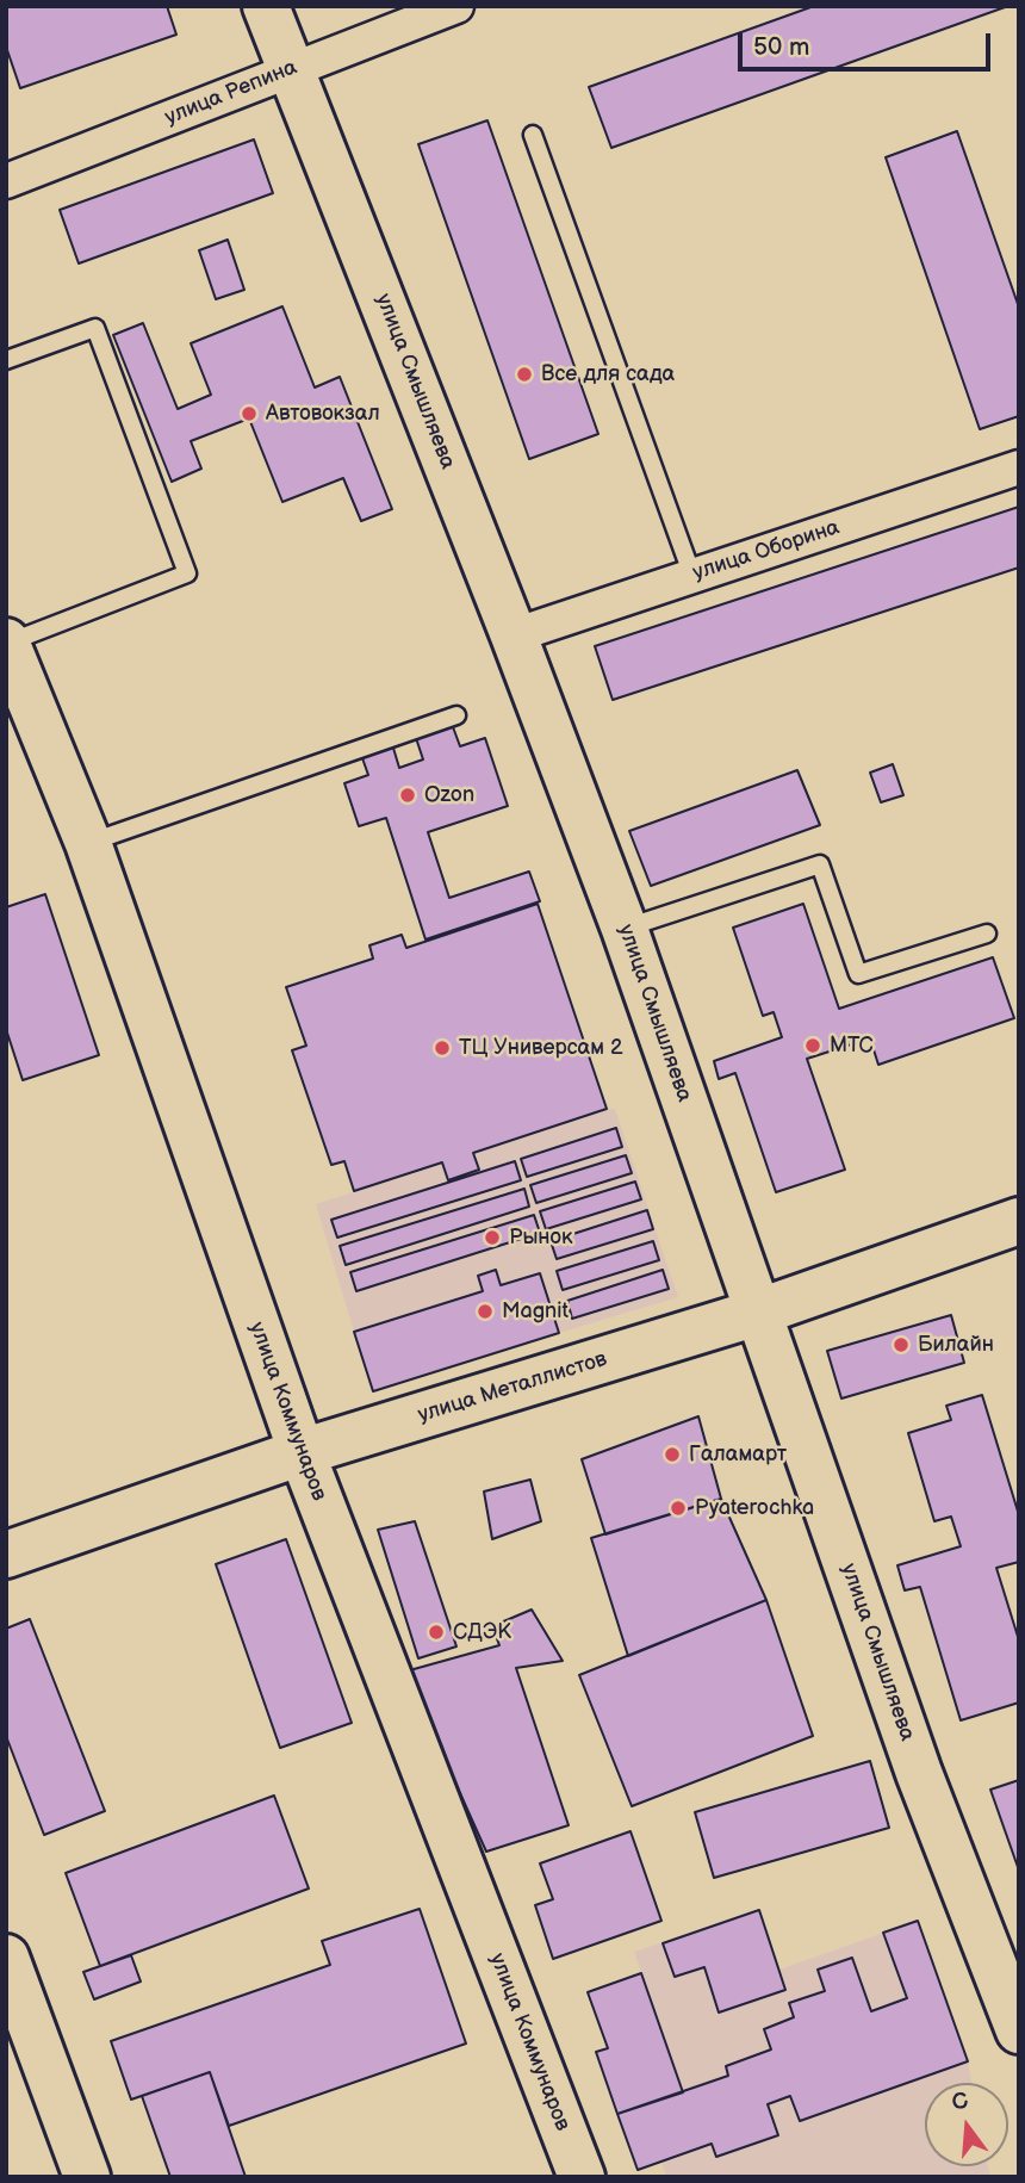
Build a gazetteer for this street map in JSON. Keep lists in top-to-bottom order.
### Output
{
  "streets": {
    "street": [
      "улица Репина",
      "улица Смышляева",
      "улица Оборина",
      "улица Металлистов",
      "улица Коммунаров"
    ]
  },
  "crossings": [
    ["улица Репина", "улица Смышляева"],
    ["улица Смышляева", "улица Оборина"],
    ["улица Смышляева", "улица Металлистов"],
    ["улица Металлистов", "улица Коммунаров"]
  ],
  "places": [
    "Все для сада",
    "Автовокзал",
    "Ozon",
    "МТС",
    "ТЦ Универсам 2",
    "Рынок",
    "Magnit",
    "Билайн",
    "Галамарт",
    "Pyaterochka",
    "СДЭК"
  ],
  "scale_bar": "50 m",
  "north": "top"
}
